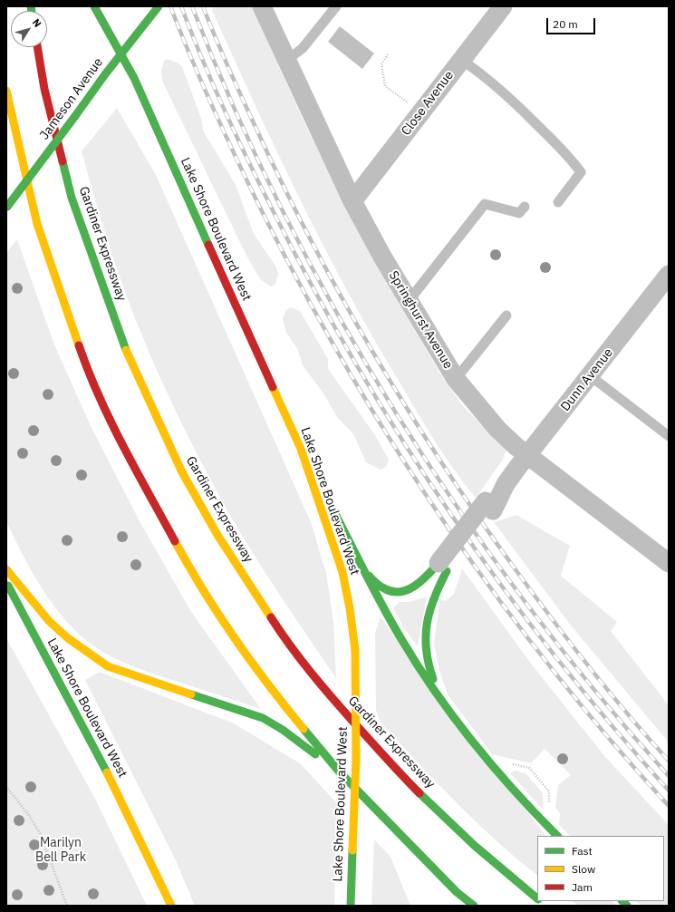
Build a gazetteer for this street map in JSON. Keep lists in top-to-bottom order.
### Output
{
  "streets": {
    "main road": ["Jameson Avenue", "Lake Shore Boulevard West", "Gardiner Expressway"],
    "street": ["Close Avenue", "Springhurst Avenue", "Dunn Avenue"]
  },
  "crossings": [
    ["Jameson Avenue", "Lake Shore Boulevard West"],
    ["Close Avenue", "Springhurst Avenue"],
    ["Springhurst Avenue", "Dunn Avenue"]
  ],
  "parks": ["Marilyn Bell Park"],
  "legend": ["Fast", "Slow", "Jam"],
  "scale_bar": "20 m",
  "north": "top right"
}
